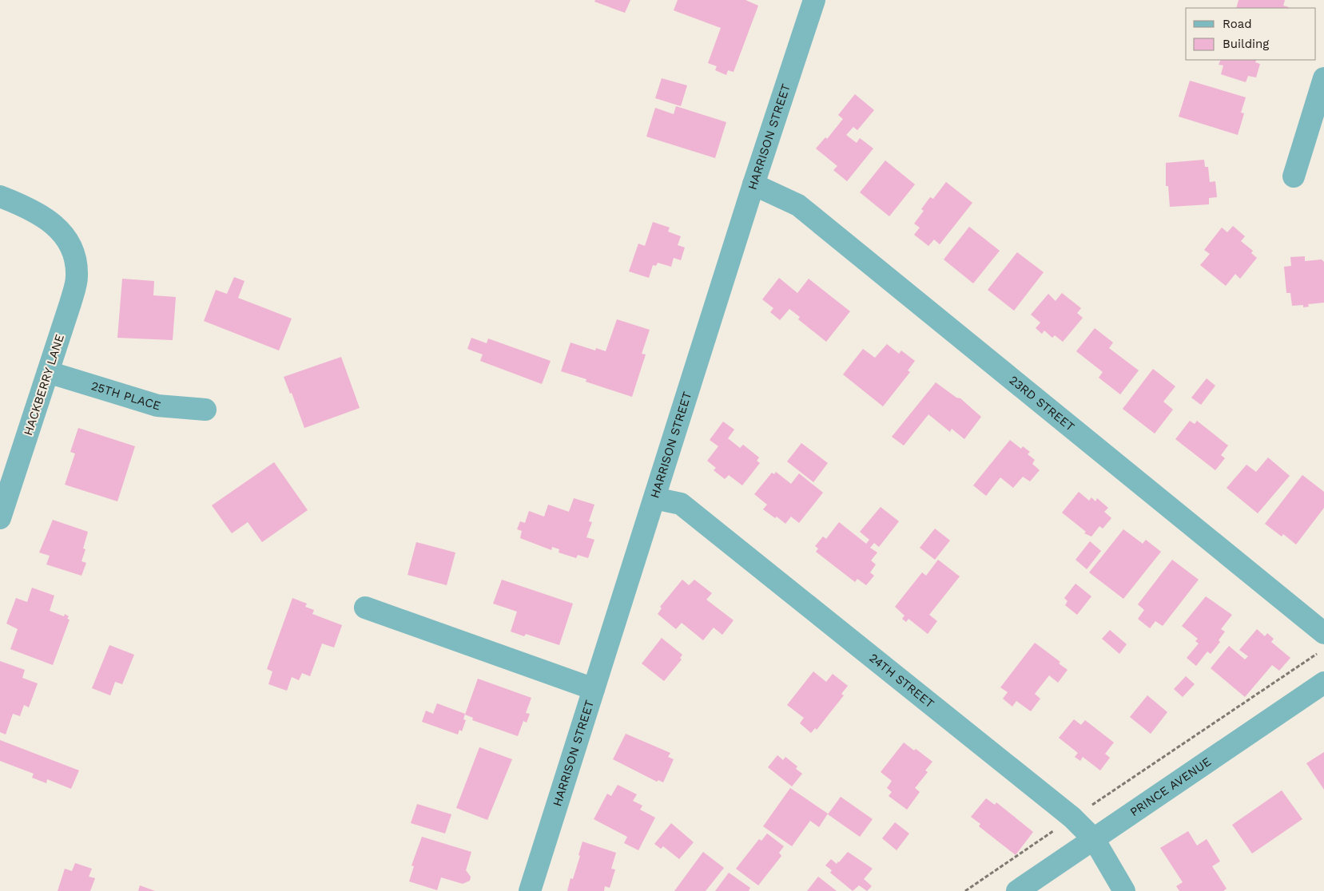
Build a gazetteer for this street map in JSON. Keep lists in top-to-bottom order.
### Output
{
  "streets": {
    "street": [
      "HARRISON STREET",
      "HACKBERRY LANE",
      "25TH PLACE",
      "23RD STREET",
      "24TH STREET",
      "PRINCE AVENUE"
    ]
  },
  "crossings": [
    ["HARRISON STREET", "23RD STREET"],
    ["HARRISON STREET", "24TH STREET"],
    ["HACKBERRY LANE", "25TH PLACE"],
    ["24TH STREET", "PRINCE AVENUE"]
  ],
  "legend": ["Road", "Building"]
}
